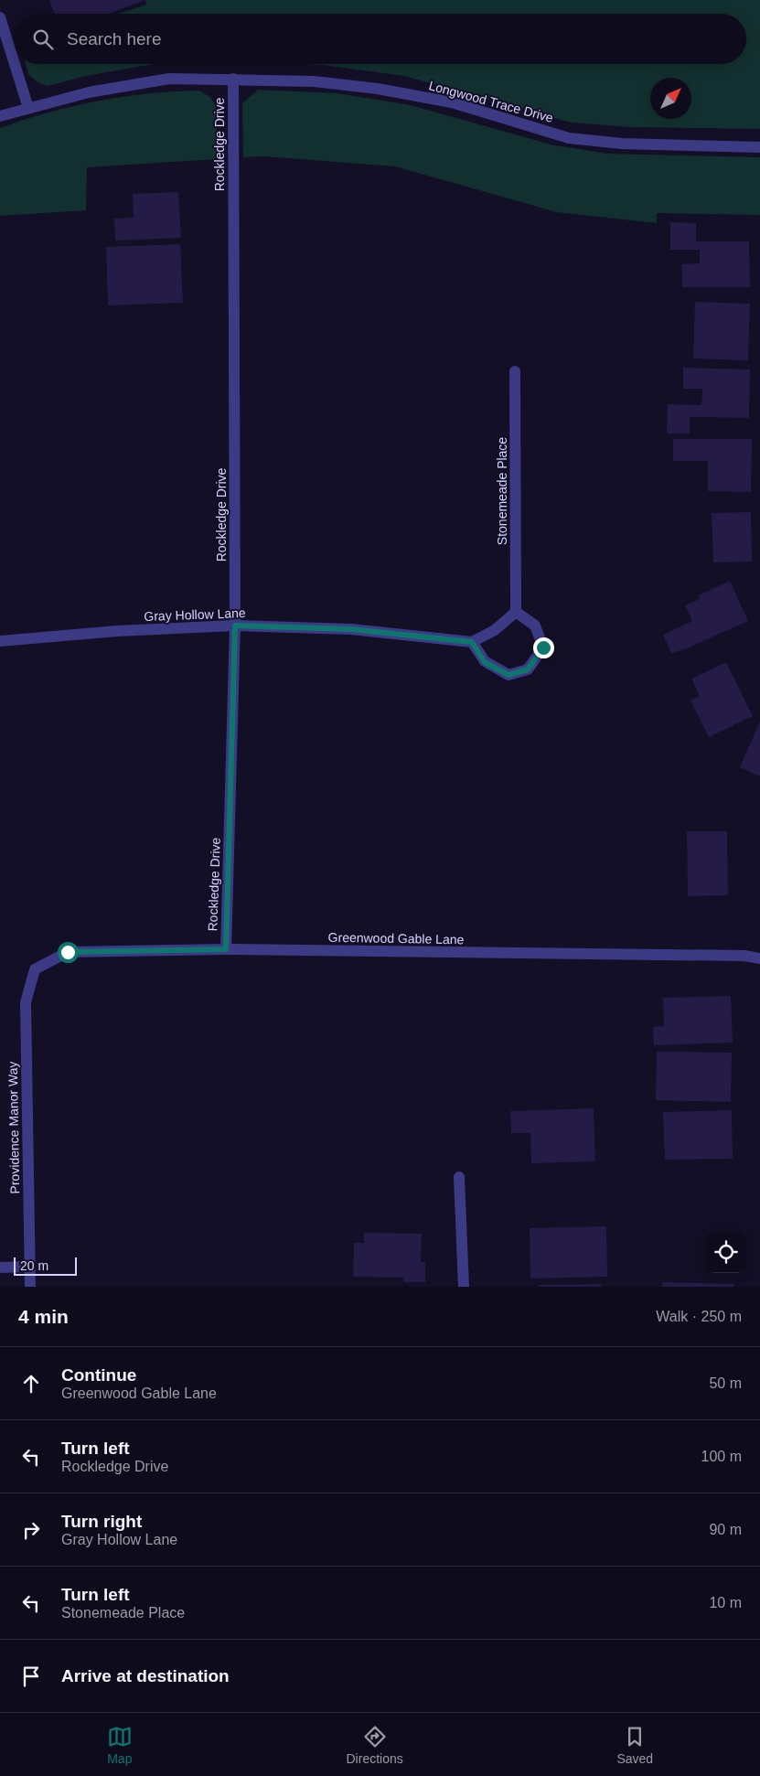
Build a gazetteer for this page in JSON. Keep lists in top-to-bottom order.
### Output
{
  "streets": {
    "street": [
      "Longwood Trace Drive",
      "Rockledge Drive",
      "Stonemeade Place",
      "Gray Hollow Lane",
      "Greenwood Gable Lane",
      "Providence Manor Way"
    ]
  },
  "crossings": [
    ["Longwood Trace Drive", "Rockledge Drive"],
    ["Rockledge Drive", "Gray Hollow Lane"],
    ["Rockledge Drive", "Greenwood Gable Lane"],
    ["Greenwood Gable Lane", "Providence Manor Way"]
  ],
  "scale_bar": "20 m",
  "north": "top right",
  "page": {
    "search": "Search here",
    "scale": "20 m",
    "heading": ["4 min", "Walk · 250 m"],
    "list": [
      ["Continue", "Greenwood Gable Lane", "50 m"],
      ["Turn left", "Rockledge Drive", "100 m"],
      ["Turn right", "Gray Hollow Lane", "90 m"],
      ["Turn left", "Stonemeade Place", "10 m"],
      "Arrive at destination"
    ],
    "nav": ["Map", "Directions", "Saved"]
  }
}
